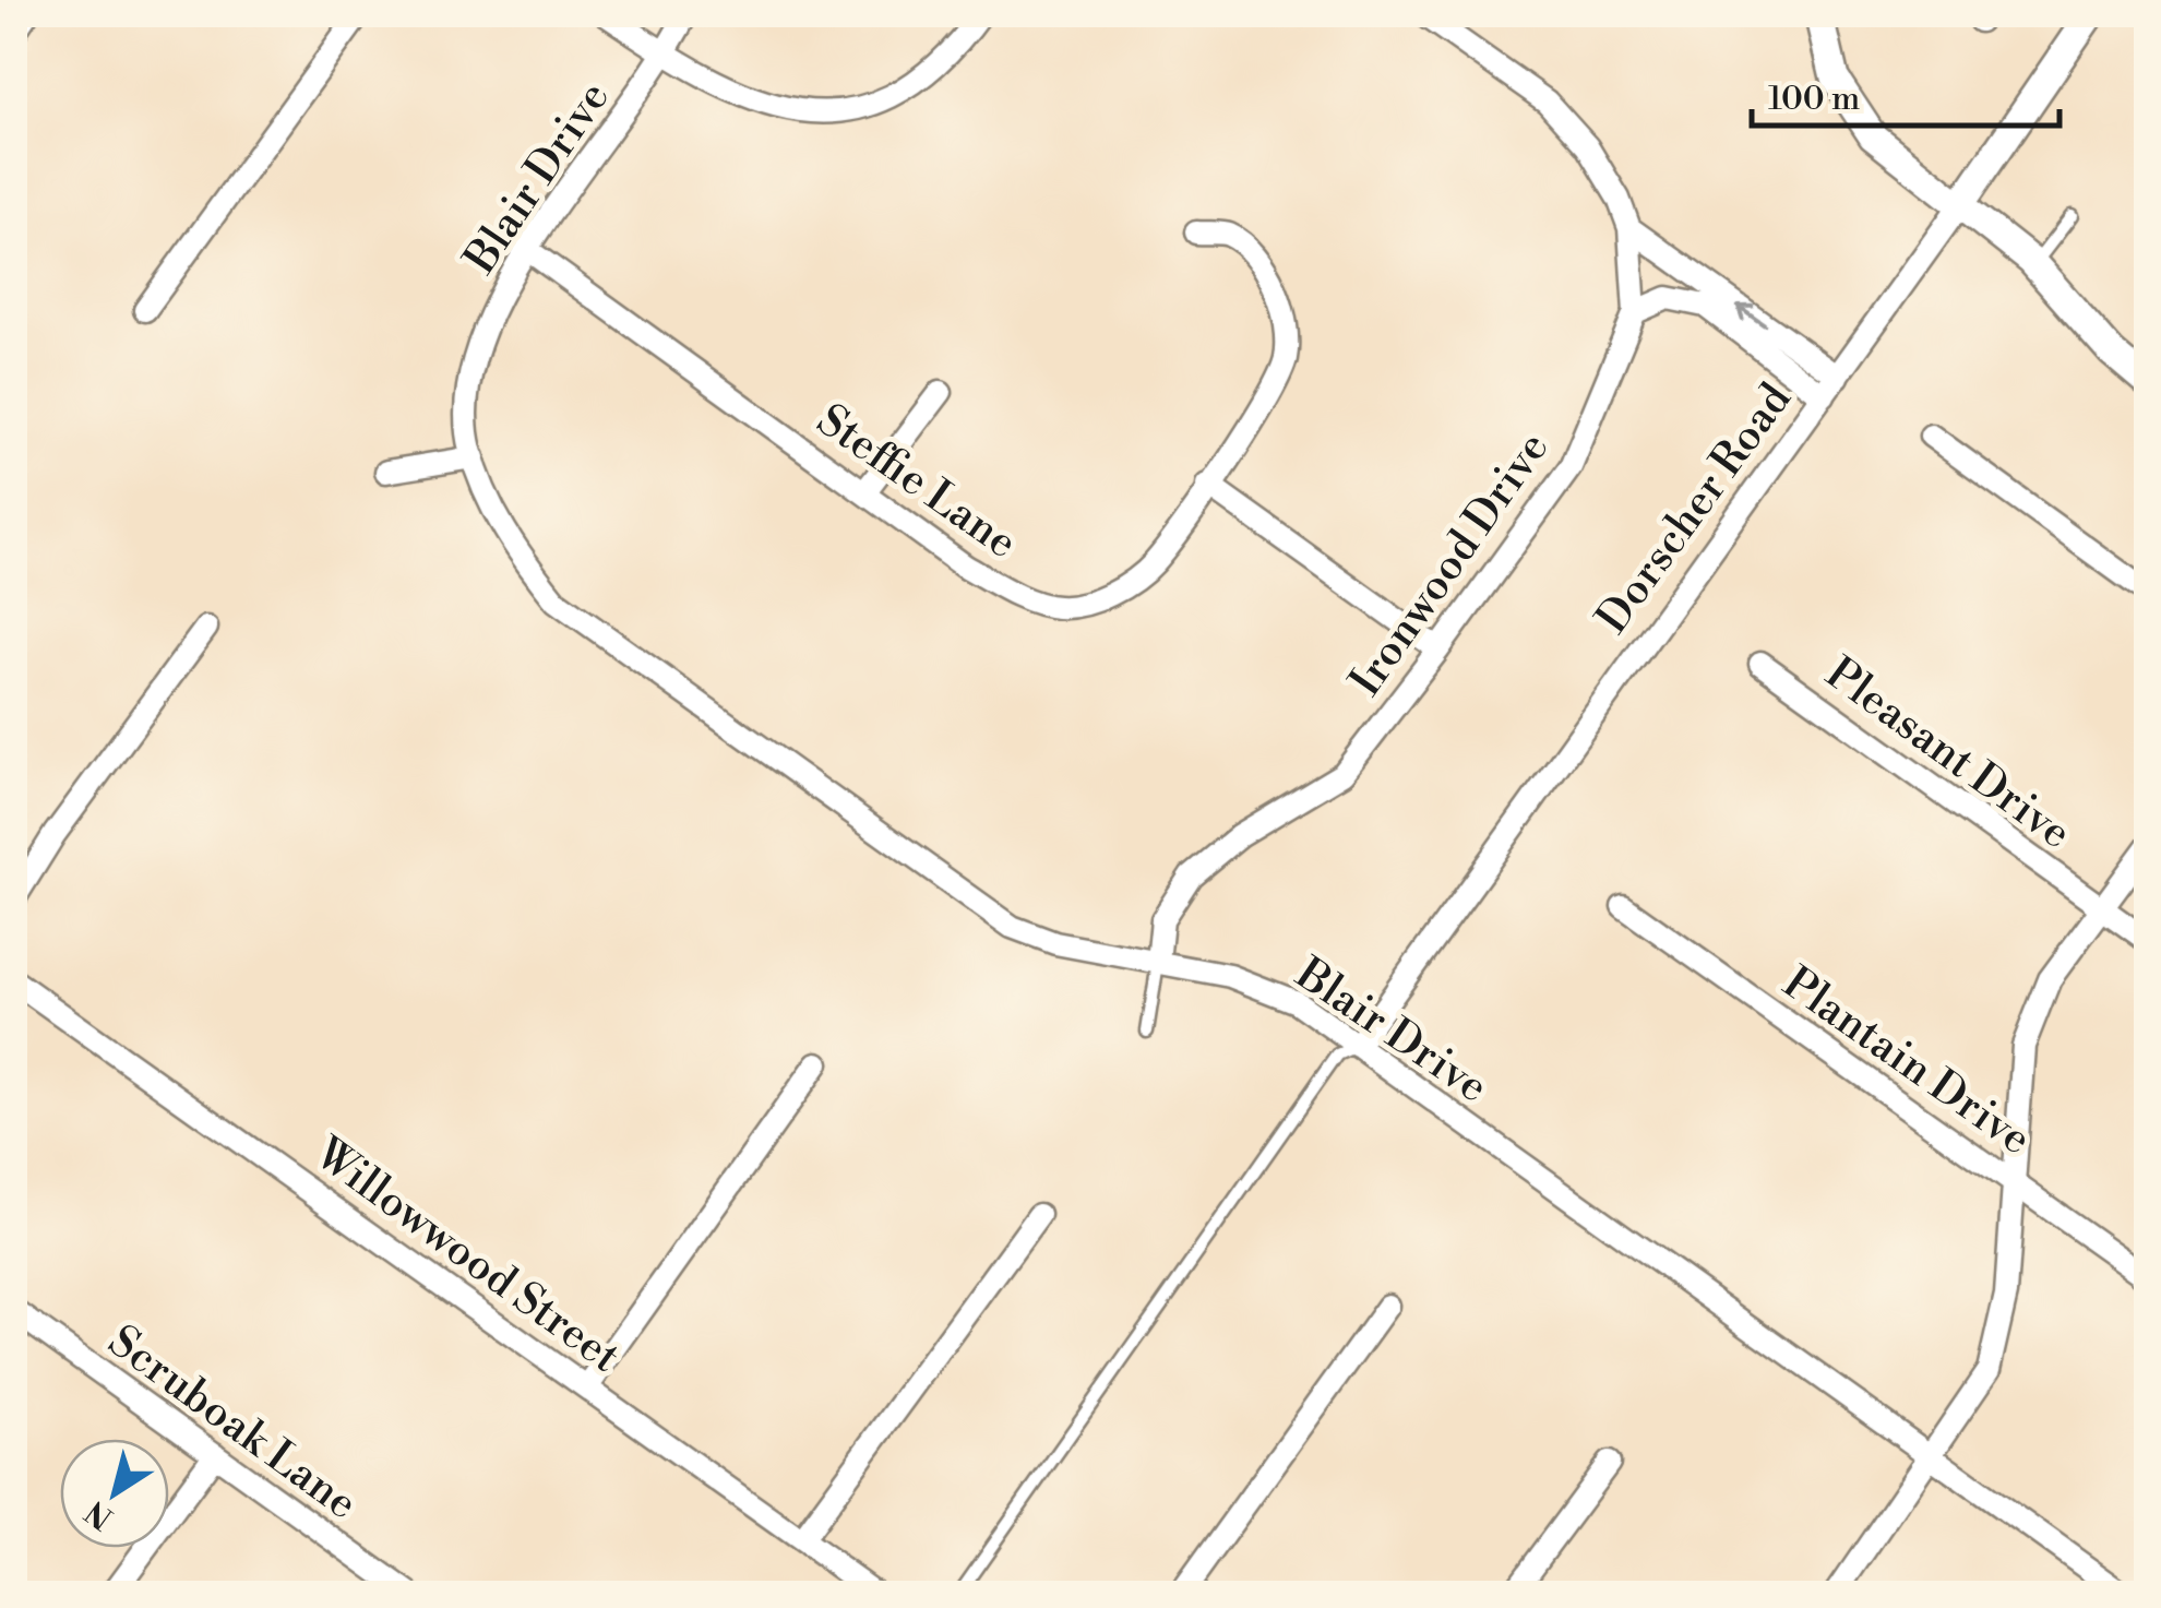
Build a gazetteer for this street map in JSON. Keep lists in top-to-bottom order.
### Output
{
  "streets": {
    "street": [
      "Blair Drive",
      "Steffie Lane",
      "Dorscher Road",
      "Ironwood Drive",
      "Pleasant Drive",
      "Plantain Drive",
      "Willowwood Street",
      "Scruboak Lane"
    ]
  },
  "crossings": [
    ["Blair Drive", "Steffie Lane"],
    ["Blair Drive", "Dorscher Road"],
    ["Blair Drive", "Ironwood Drive"]
  ],
  "scale_bar": "100 m",
  "north": "bottom left"
}
